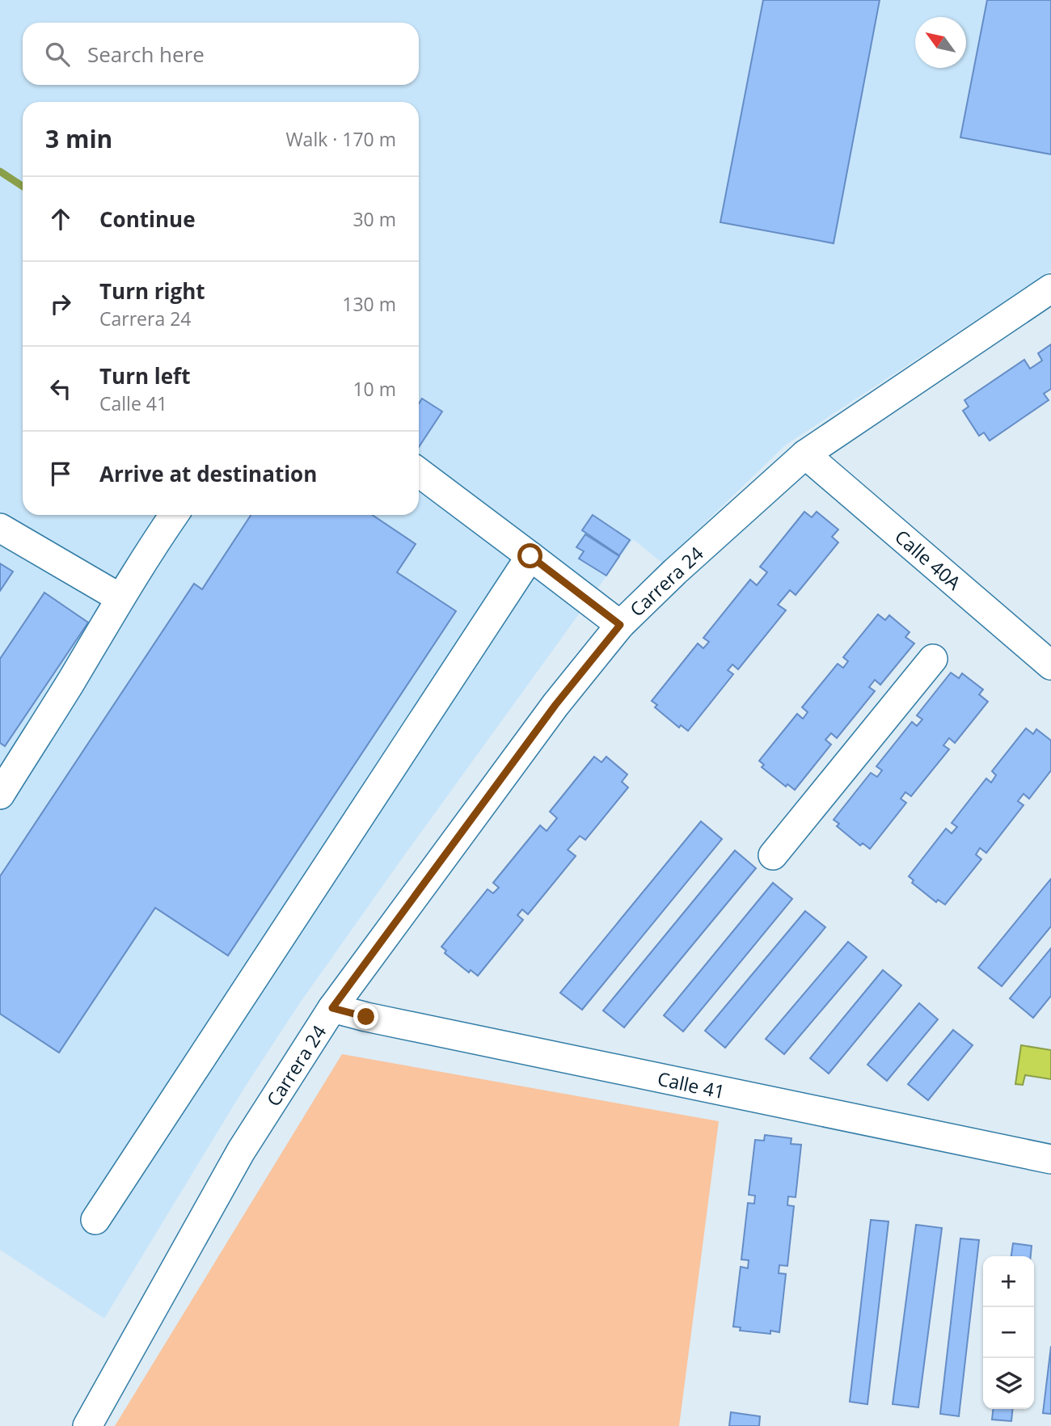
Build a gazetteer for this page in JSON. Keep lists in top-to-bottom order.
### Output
{
  "streets": {
    "street": ["Calle 40A", "Carrera 24", "Calle 41"]
  },
  "crossings": [
    ["Calle 40A", "Carrera 24"],
    ["Carrera 24", "Calle 41"]
  ],
  "north": "top left",
  "page": {
    "search": "Search here",
    "heading": ["3 min", "Walk · 170 m"],
    "list": [
      ["Continue", "30 m"],
      ["Turn right", "Carrera 24", "130 m"],
      ["Turn left", "Calle 41", "10 m"],
      "Arrive at destination"
    ],
    "map_buttons": ["+", "−"]
  }
}
